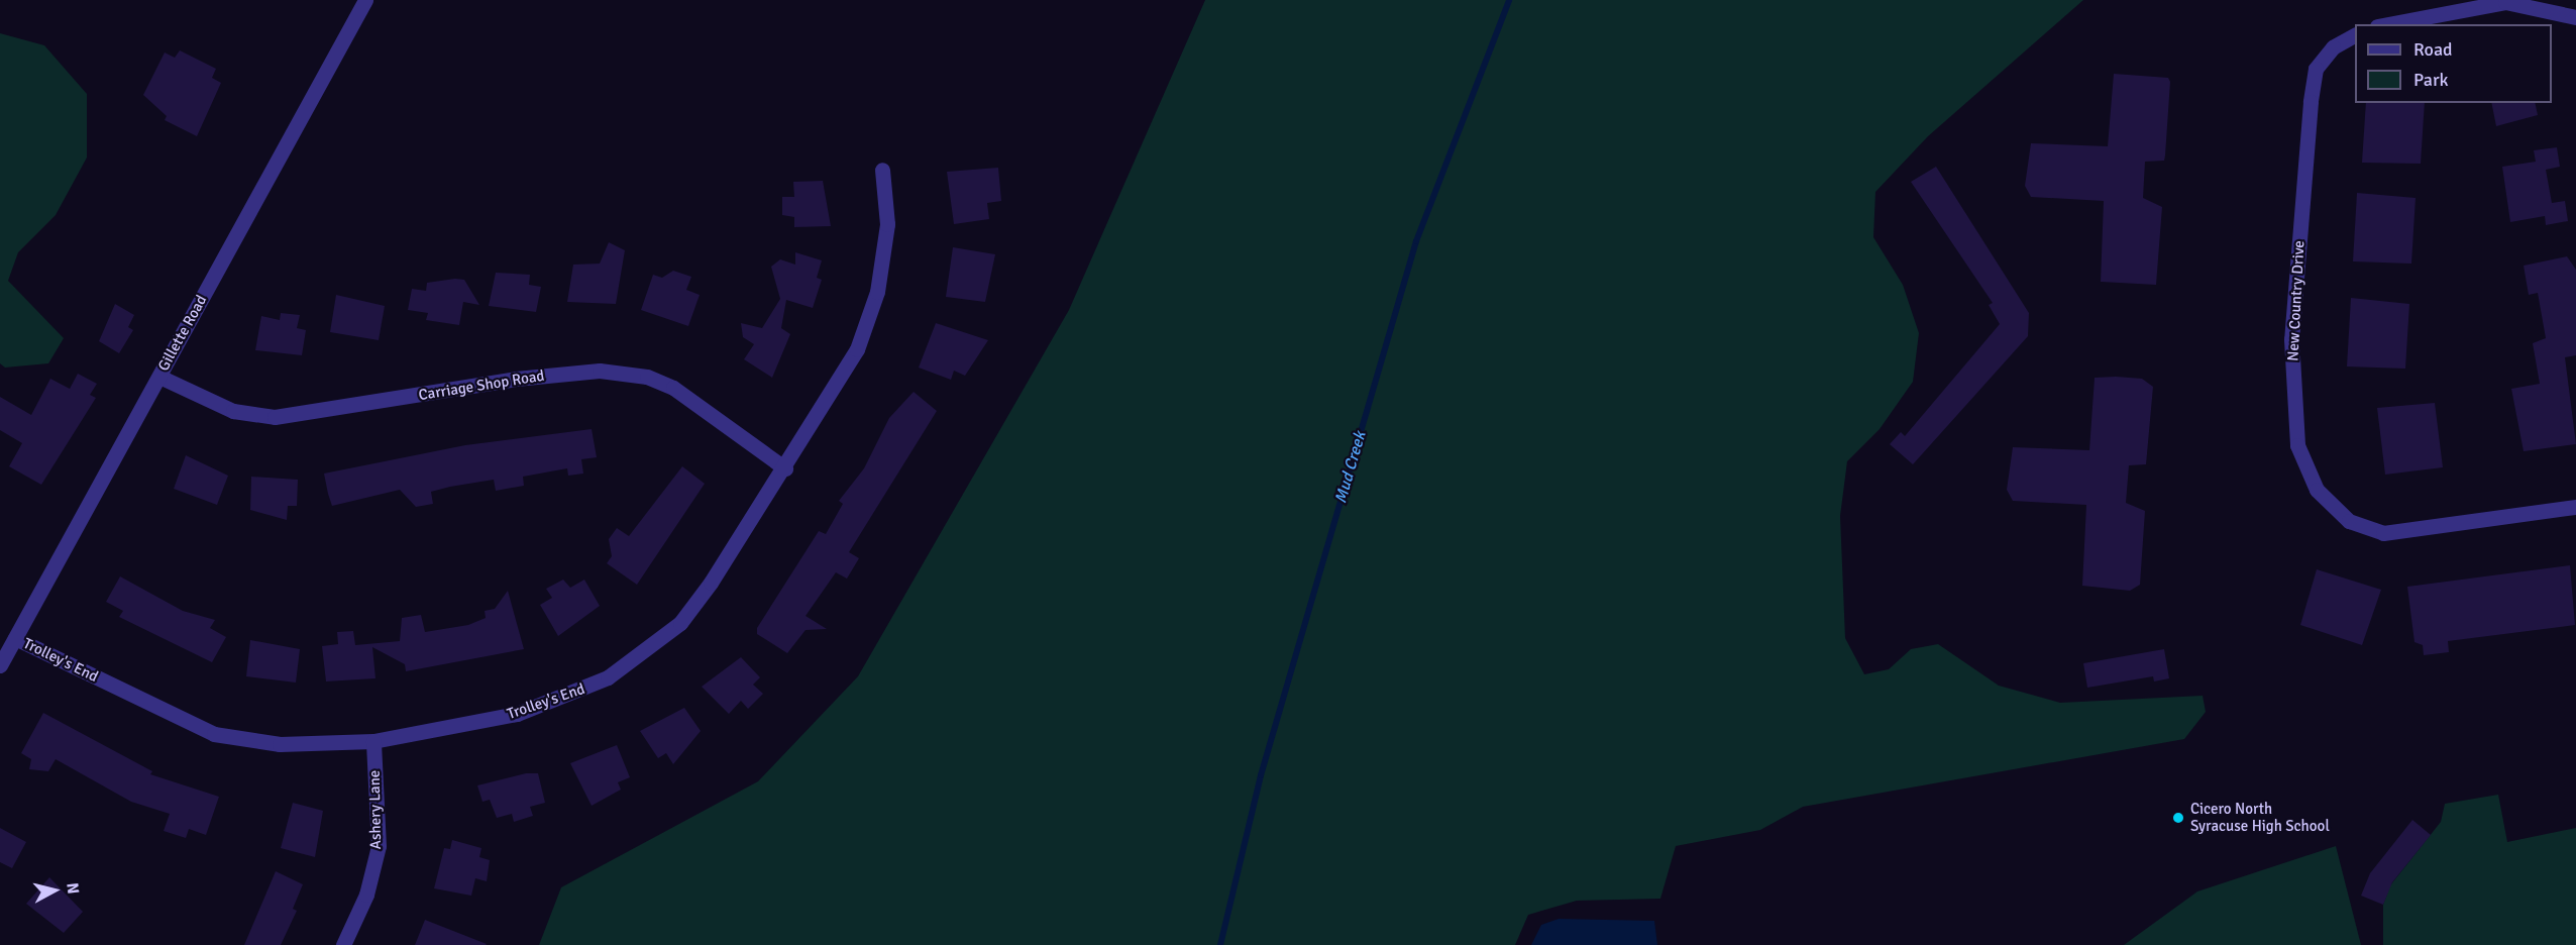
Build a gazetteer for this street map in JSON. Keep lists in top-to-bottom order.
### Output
{
  "streets": {
    "street": [
      "New Country Drive",
      "Gillette Road",
      "Carriage Shop Road",
      "Trolley's End",
      "Ashery Lane"
    ]
  },
  "crossings": [
    ["Gillette Road", "Carriage Shop Road"],
    ["Gillette Road", "Trolley's End"],
    ["Carriage Shop Road", "Trolley's End"],
    ["Trolley's End", "Ashery Lane"]
  ],
  "water": ["Mud Creek"],
  "places": ["Cicero North Syracuse High School"],
  "legend": ["Road", "Park"],
  "north": "right"
}
